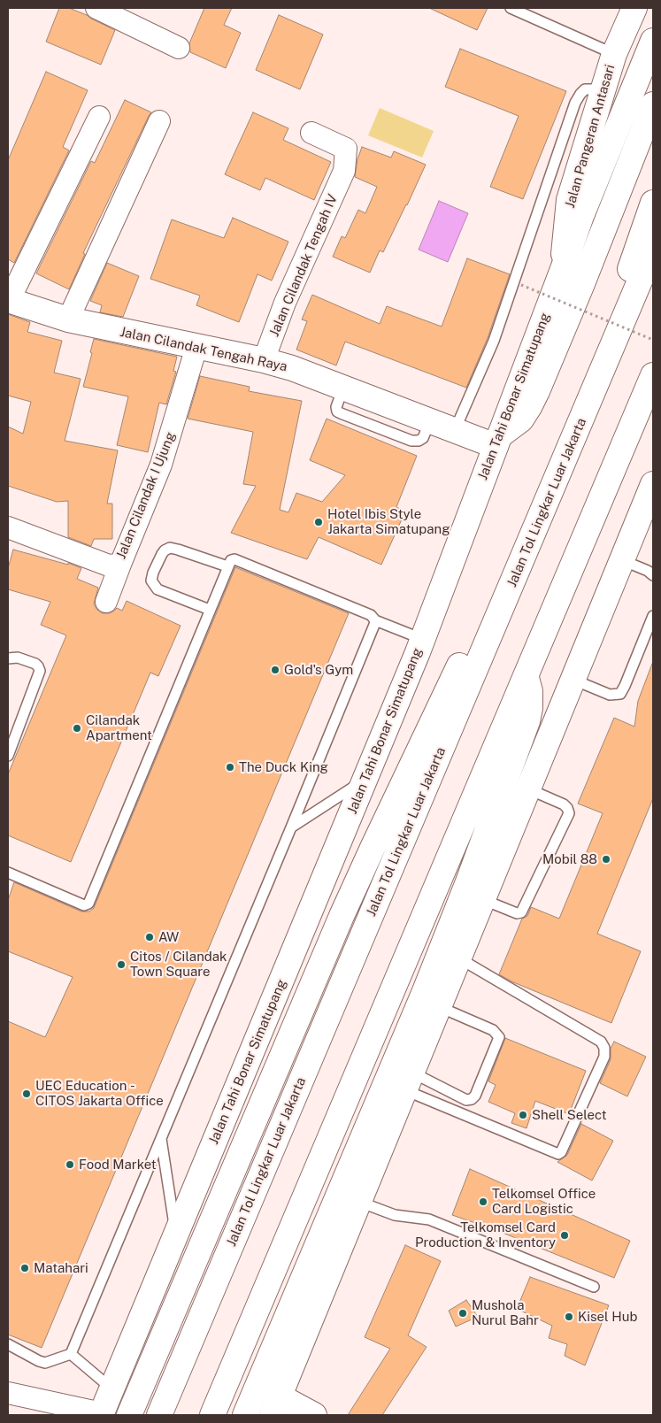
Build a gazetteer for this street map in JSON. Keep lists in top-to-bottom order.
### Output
{
  "streets": {
    "main road": [
      "Jalan Pangeran Antasari",
      "Jalan Cilandak Tengah Raya",
      "Jalan Tahi Bonar Simatupang",
      "Jalan Tol Lingkar Luar Jakarta"
    ],
    "street": ["Jalan Cilandak Tengah IV", "Jalan Cilandak I Ujung"]
  },
  "crossings": [
    ["Jalan Pangeran Antasari", "Jalan Tahi Bonar Simatupang"],
    ["Jalan Cilandak Tengah IV", "Jalan Cilandak Tengah Raya"],
    ["Jalan Cilandak Tengah Raya", "Jalan Tahi Bonar Simatupang"],
    ["Jalan Cilandak Tengah Raya", "Jalan Cilandak I Ujung"]
  ],
  "places": [
    "Hotel Ibis Style Jakarta Simatupang",
    "Gold's Gym",
    "Cilandak Apartment",
    "The Duck King",
    "Mobil 88",
    "AW",
    "Citos / Cilandak Town Square",
    "UEC Education - CITOS Jakarta Office",
    "Shell Select",
    "Food Market",
    "Telkomsel Office Card Logistic",
    "Telkomsel Card Production & Inventory",
    "Matahari",
    "Mushola Nurul Bahr",
    "Kisel Hub"
  ]
}
